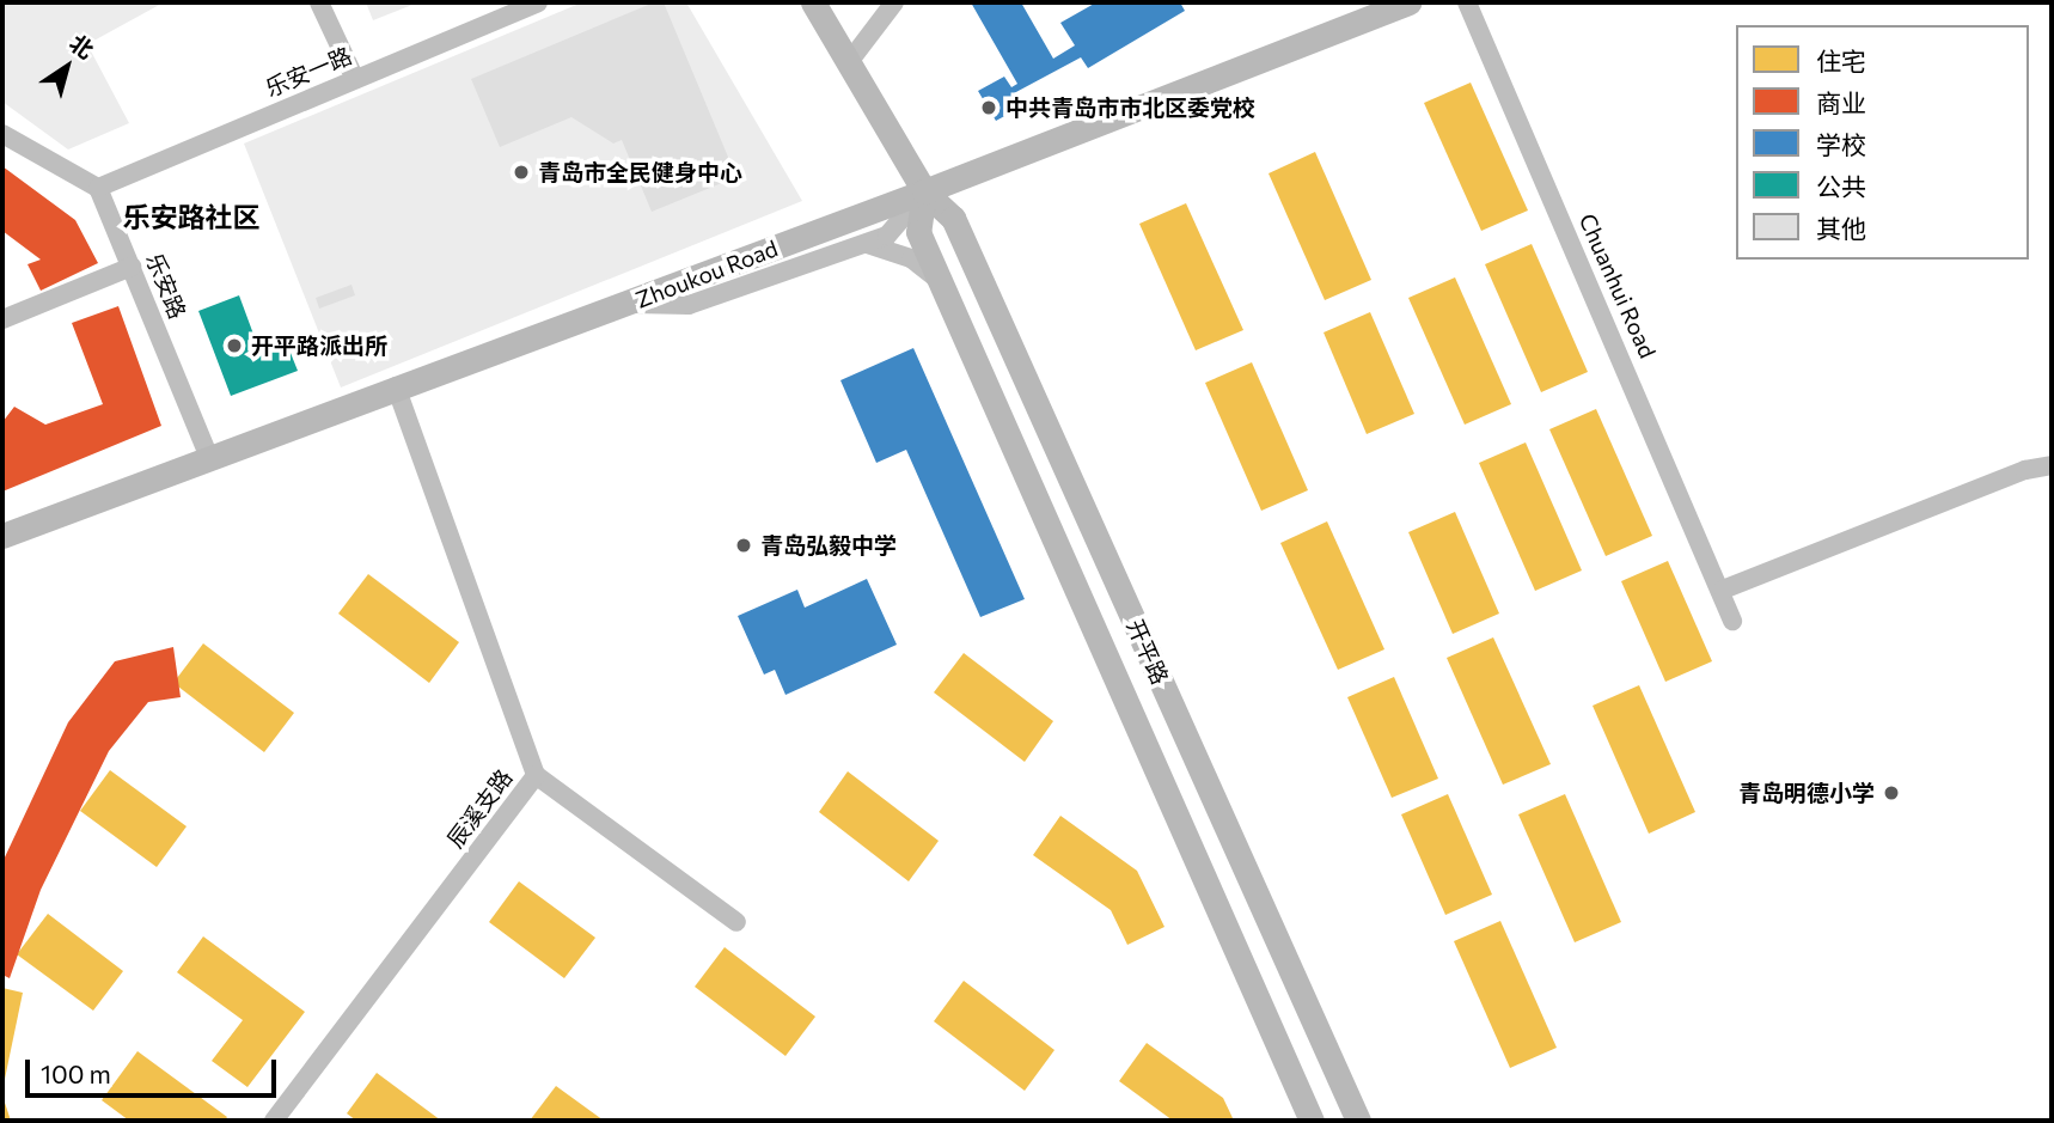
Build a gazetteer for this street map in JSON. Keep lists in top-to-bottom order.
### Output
{
  "streets": {
    "main road": ["Zhoukou Road", "开平路"],
    "street": [
      "乐安一路",
      "乐安路",
      "Chuanhui Road",
      "辰溪支路"
    ]
  },
  "crossings": [
    ["乐安一路", "乐安路"],
    ["Zhoukou Road", "乐安路"],
    ["Zhoukou Road", "开平路"],
    ["Zhoukou Road", "辰溪支路"]
  ],
  "districts": ["乐安路社区"],
  "places": [
    "中共青岛市市北区委党校",
    "青岛市全民健身中心",
    "开平路派出所",
    "青岛弘毅中学",
    "青岛明德小学"
  ],
  "legend": [
    "住宅",
    "商业",
    "学校",
    "公共",
    "其他"
  ],
  "scale_bar": "100 m",
  "north": "top right"
}
